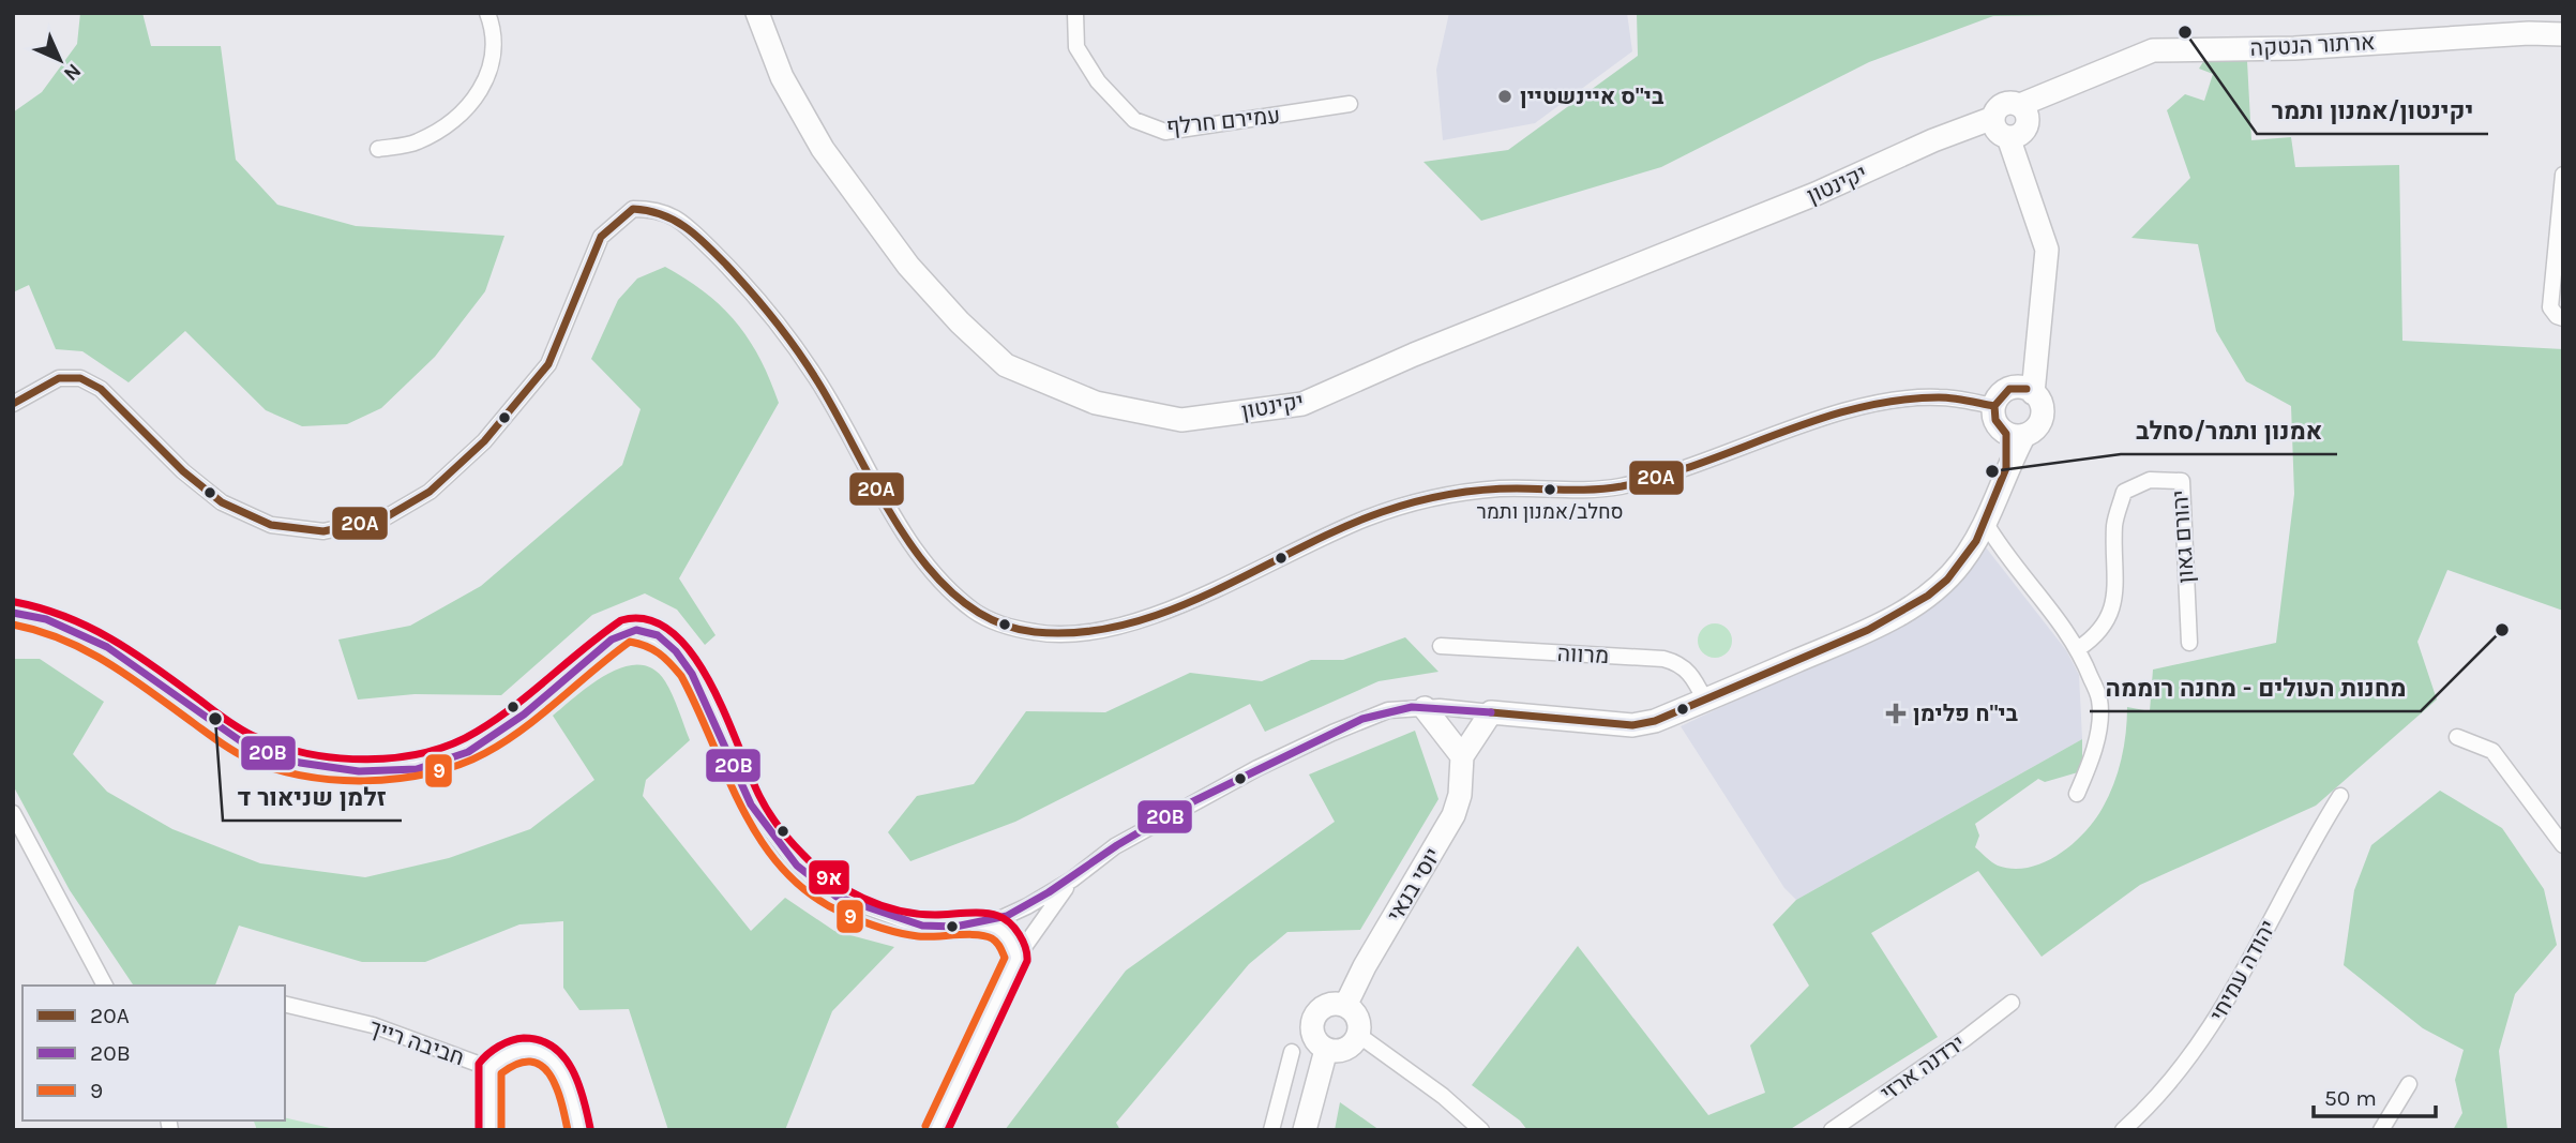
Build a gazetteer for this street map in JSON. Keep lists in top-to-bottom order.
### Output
{
  "streets": {
    "street": [
      "ארתור הנטקה",
      "עמירם חרלף",
      "יקינטון",
      "יהורם גאון",
      "מרווה",
      "יוסי בנאי",
      "יהודה עמיחי",
      "חביבה רייך",
      "ירדנה ארזי"
    ]
  },
  "crossings": [
    ["ארתור הנטקה", "יקינטון"]
  ],
  "places": {
    "other": [
      "יקינטון/אמנון ותמר",
      "בי\"ס איינשטיין",
      "אמנון ותמר/סחלב",
      "סחלב/אמנון ותמר",
      "מחנות העולים - מחנה רוממה",
      "זלמן שניאור ד"
    ],
    "health": ["בי\"ח פלימן"]
  },
  "lines": [
    "transit line 20A",
    "transit line 9א",
    "transit line 20B",
    "transit line 9"
  ],
  "legend": ["20A", "20B", "9"],
  "scale_bar": "50 m",
  "north": "bottom right"
}
